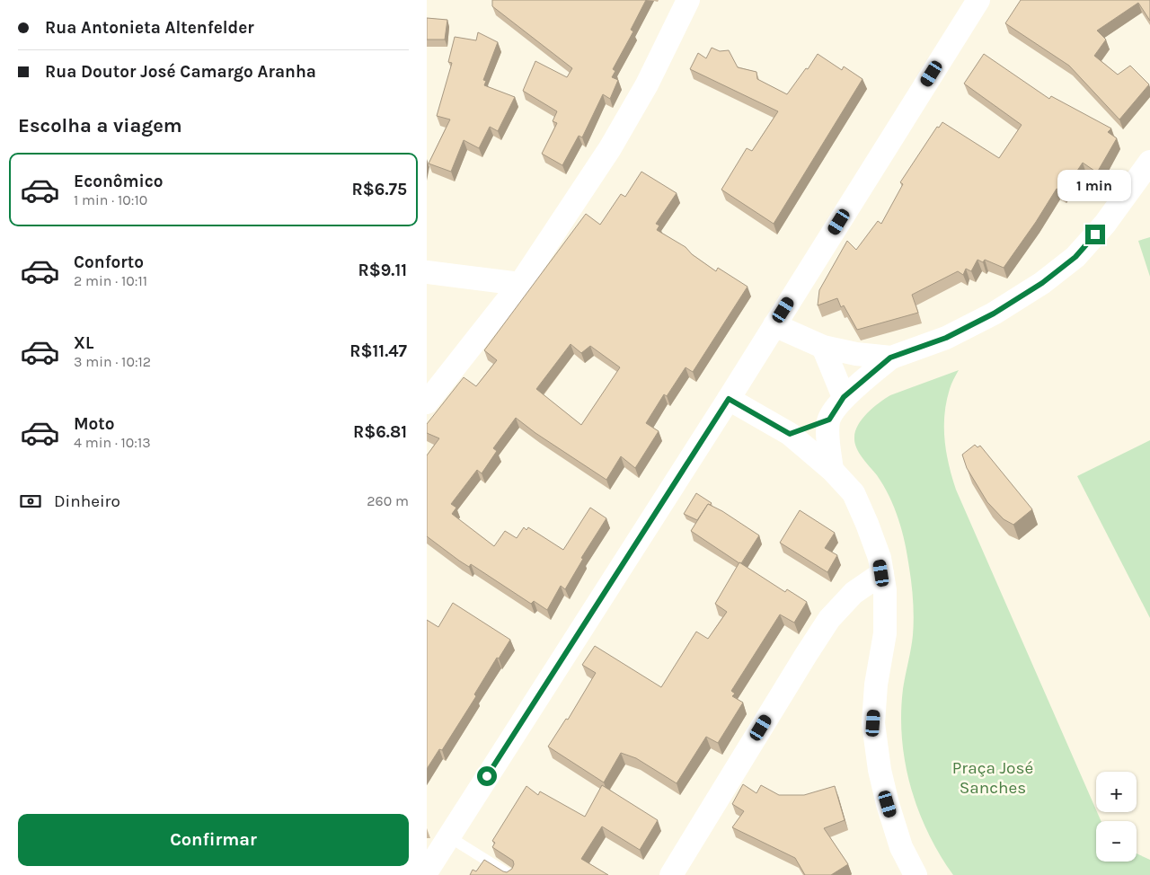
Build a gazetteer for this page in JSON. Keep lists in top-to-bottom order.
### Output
{
  "parks": ["Praça José Sanches"],
  "page": {
    "banner": ["Rua Antonieta Altenfelder", "Rua Doutor José Camargo Aranha"],
    "heading": "Escolha a viagem",
    "list": [
      {
        "name": "Econômico",
        "note": "1 min · 10:10",
        "value": "R$6.75"
      },
      {
        "name": "Conforto",
        "note": "2 min · 10:11",
        "value": "R$9.11"
      },
      {
        "name": "XL",
        "note": "3 min · 10:12",
        "value": "R$11.47"
      },
      {
        "name": "Moto",
        "note": "4 min · 10:13",
        "value": "R$6.81"
      }
    ],
    "bubble": "1 min",
    "pay": ["Dinheiro", "260 m"],
    "map_buttons": ["+", "−"],
    "buttons": "Confirmar"
  }
}
